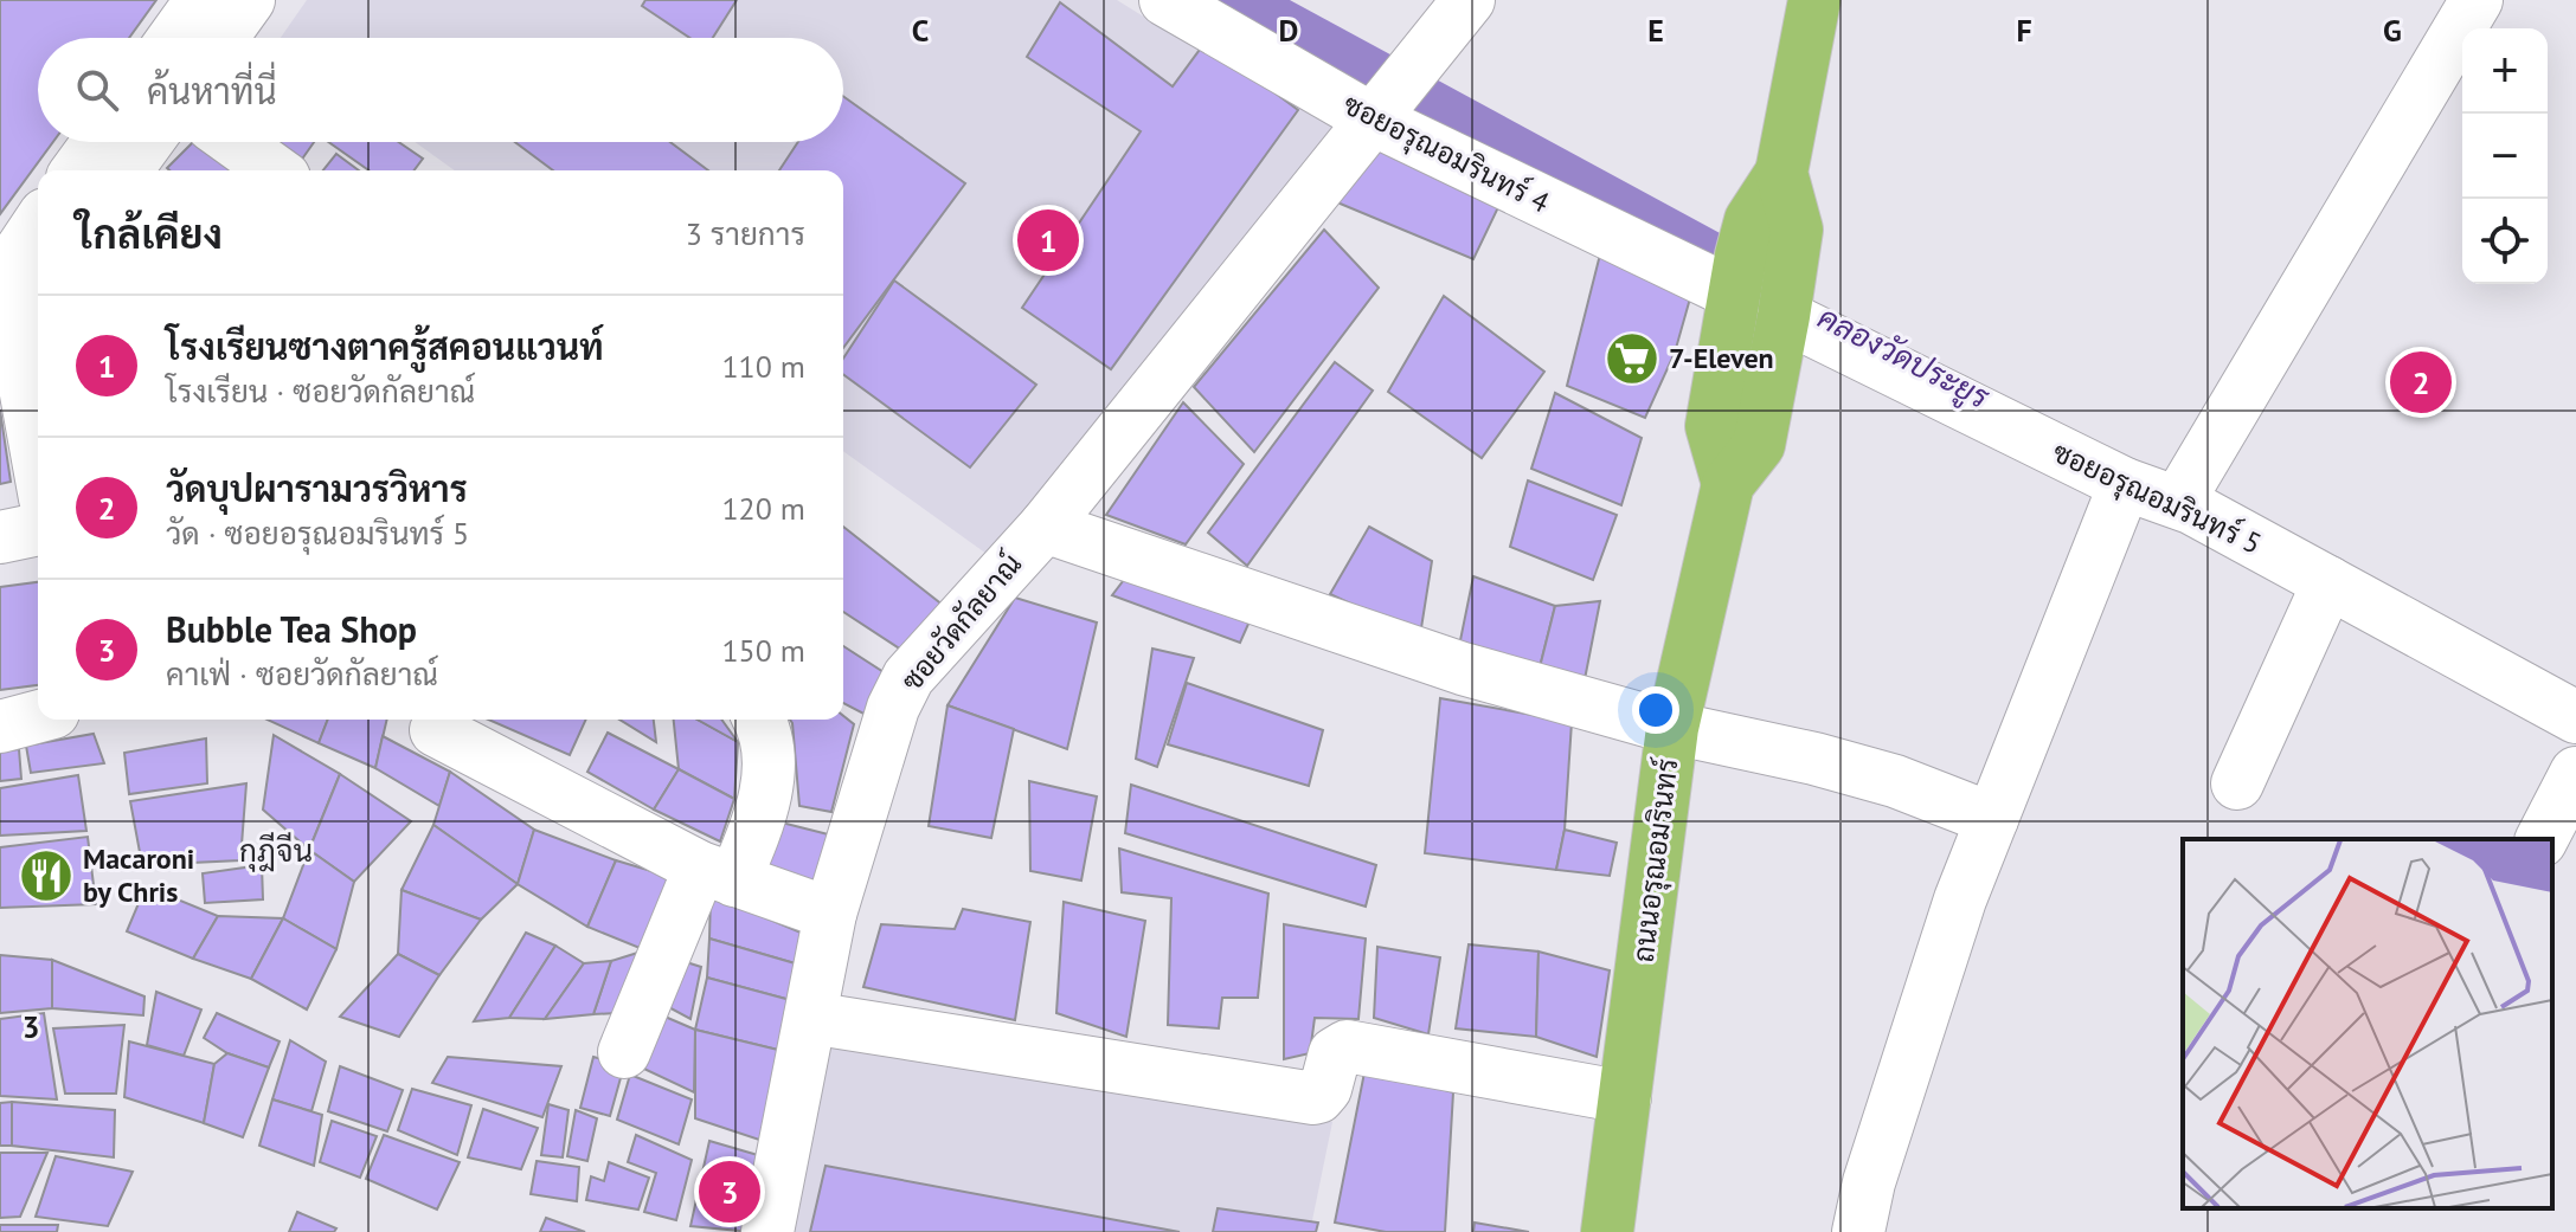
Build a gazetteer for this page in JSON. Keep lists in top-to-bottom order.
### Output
{
  "streets": {
    "main road": ["ถนนอรุณอมรินทร์"],
    "street": ["ซอยอรุณอมรินทร์ 4", "ซอยอรุณอมรินทร์ 5", "ซอยวัดกัลยาณ์"]
  },
  "crossings": [
    ["ซอยอรุณอมรินทร์ 4", "ซอยวัดกัลยาณ์"],
    ["ซอยอรุณอมรินทร์ 5", "ถนนอรุณอมรินทร์"]
  ],
  "districts": ["กุฎีจีน"],
  "water": ["คลองวัดประยูร"],
  "places": {
    "supermarket": ["7-Eleven"],
    "restaurant": ["Macaroni by Chris"]
  },
  "page": {
    "map_buttons": ["+", "−"],
    "search": "ค้นหาที่นี่",
    "heading": ["ใกล้เคียง", "3 รายการ"],
    "pins": ["1", "2", "3"],
    "list": [
      {
        "mark": "1",
        "name": "โรงเรียนซางตาครู้สคอนแวนท์",
        "note": "โรงเรียน · ซอยวัดกัลยาณ์",
        "value": "110 m"
      },
      {
        "mark": "2",
        "name": "วัดบุปผารามวรวิหาร",
        "note": "วัด · ซอยอรุณอมรินทร์ 5",
        "value": "120 m"
      },
      {
        "mark": "3",
        "name": "Bubble Tea Shop",
        "note": "คาเฟ่ · ซอยวัดกัลยาณ์",
        "value": "150 m"
      }
    ]
  },
  "grid": {
    "columns": [
      "C",
      "D",
      "E",
      "F",
      "G"
    ],
    "rows": ["3"]
  }
}
